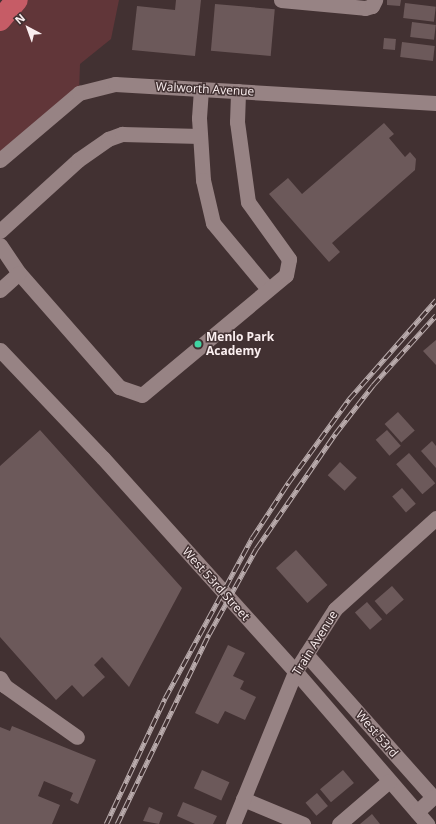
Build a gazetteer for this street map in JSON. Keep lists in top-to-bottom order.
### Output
{
  "streets": {
    "street": [
      "Walworth Avenue",
      "West 53rd Street",
      "Train Avenue",
      "West 53rd"
    ]
  },
  "crossings": [
    ["West 53rd Street", "West 53rd"],
    ["Train Avenue", "West 53rd"]
  ],
  "places": ["Menlo Park Academy"],
  "north": "top left"
}
